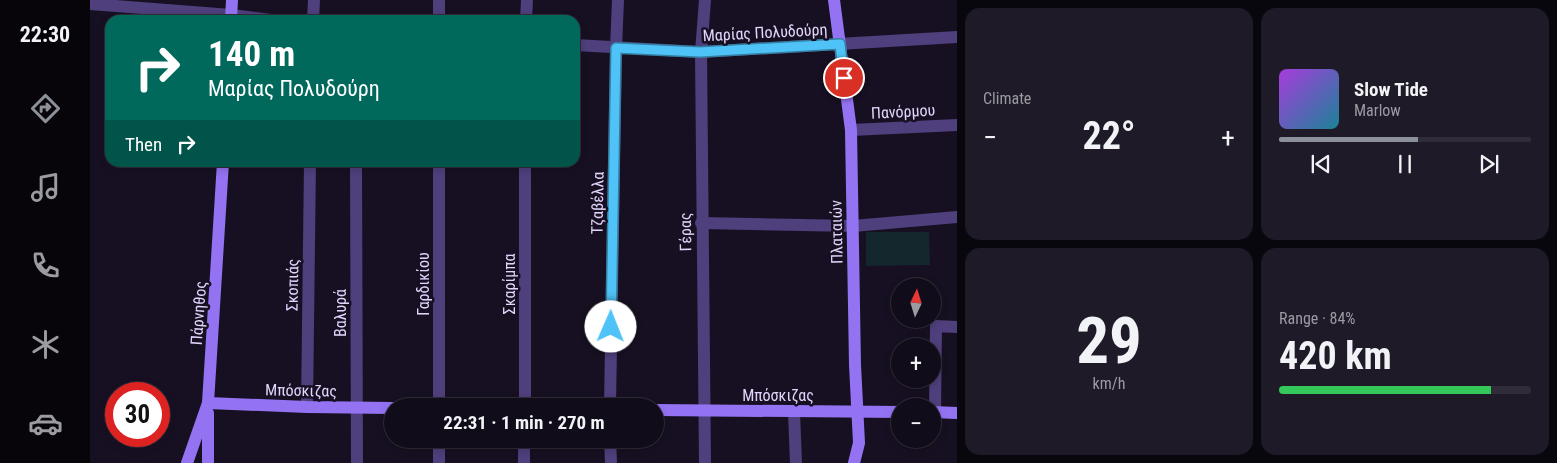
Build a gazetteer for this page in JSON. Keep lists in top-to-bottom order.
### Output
{
  "streets": {
    "street": [
      "Μαρίας Πολυδούρη",
      "Πανόρμου",
      "Τζαβέλλα",
      "Γέρας",
      "Πλαταιών",
      "Γαρδικίου",
      "Σκαρίμπα",
      "Σκοπιάς",
      "Πάρνηθος",
      "Βαλυρά",
      "Μπόσκιζας"
    ]
  },
  "crossings": [
    ["Μαρίας Πολυδούρη", "Τζαβέλλα"],
    ["Μαρίας Πολυδούρη", "Γέρας"],
    ["Μαρίας Πολυδούρη", "Πλαταιών"],
    ["Πανόρμου", "Πλαταιών"],
    ["Γέρας", "Μπόσκιζας"],
    ["Πλαταιών", "Μπόσκιζας"],
    ["Σκοπιάς", "Μπόσκιζας"],
    ["Πάρνηθος", "Μπόσκιζας"],
    ["Βαλυρά", "Μπόσκιζας"]
  ],
  "north": "top",
  "page": {
    "tabs": "22:30",
    "tile": [
      "Climate",
      ["29", "km/h"],
      ["Range · 84%", "420 km"]
    ],
    "turn": ["140 m", "Μαρίας Πολυδούρη"],
    "song": ["Slow Tide", "Marlow"],
    "heat": ["−", "22°", "+"],
    "then": "Then",
    "map_buttons": ["+", "−"],
    "limit": "30",
    "trip": "22:31 · 1 min · 270 m"
  }
}
